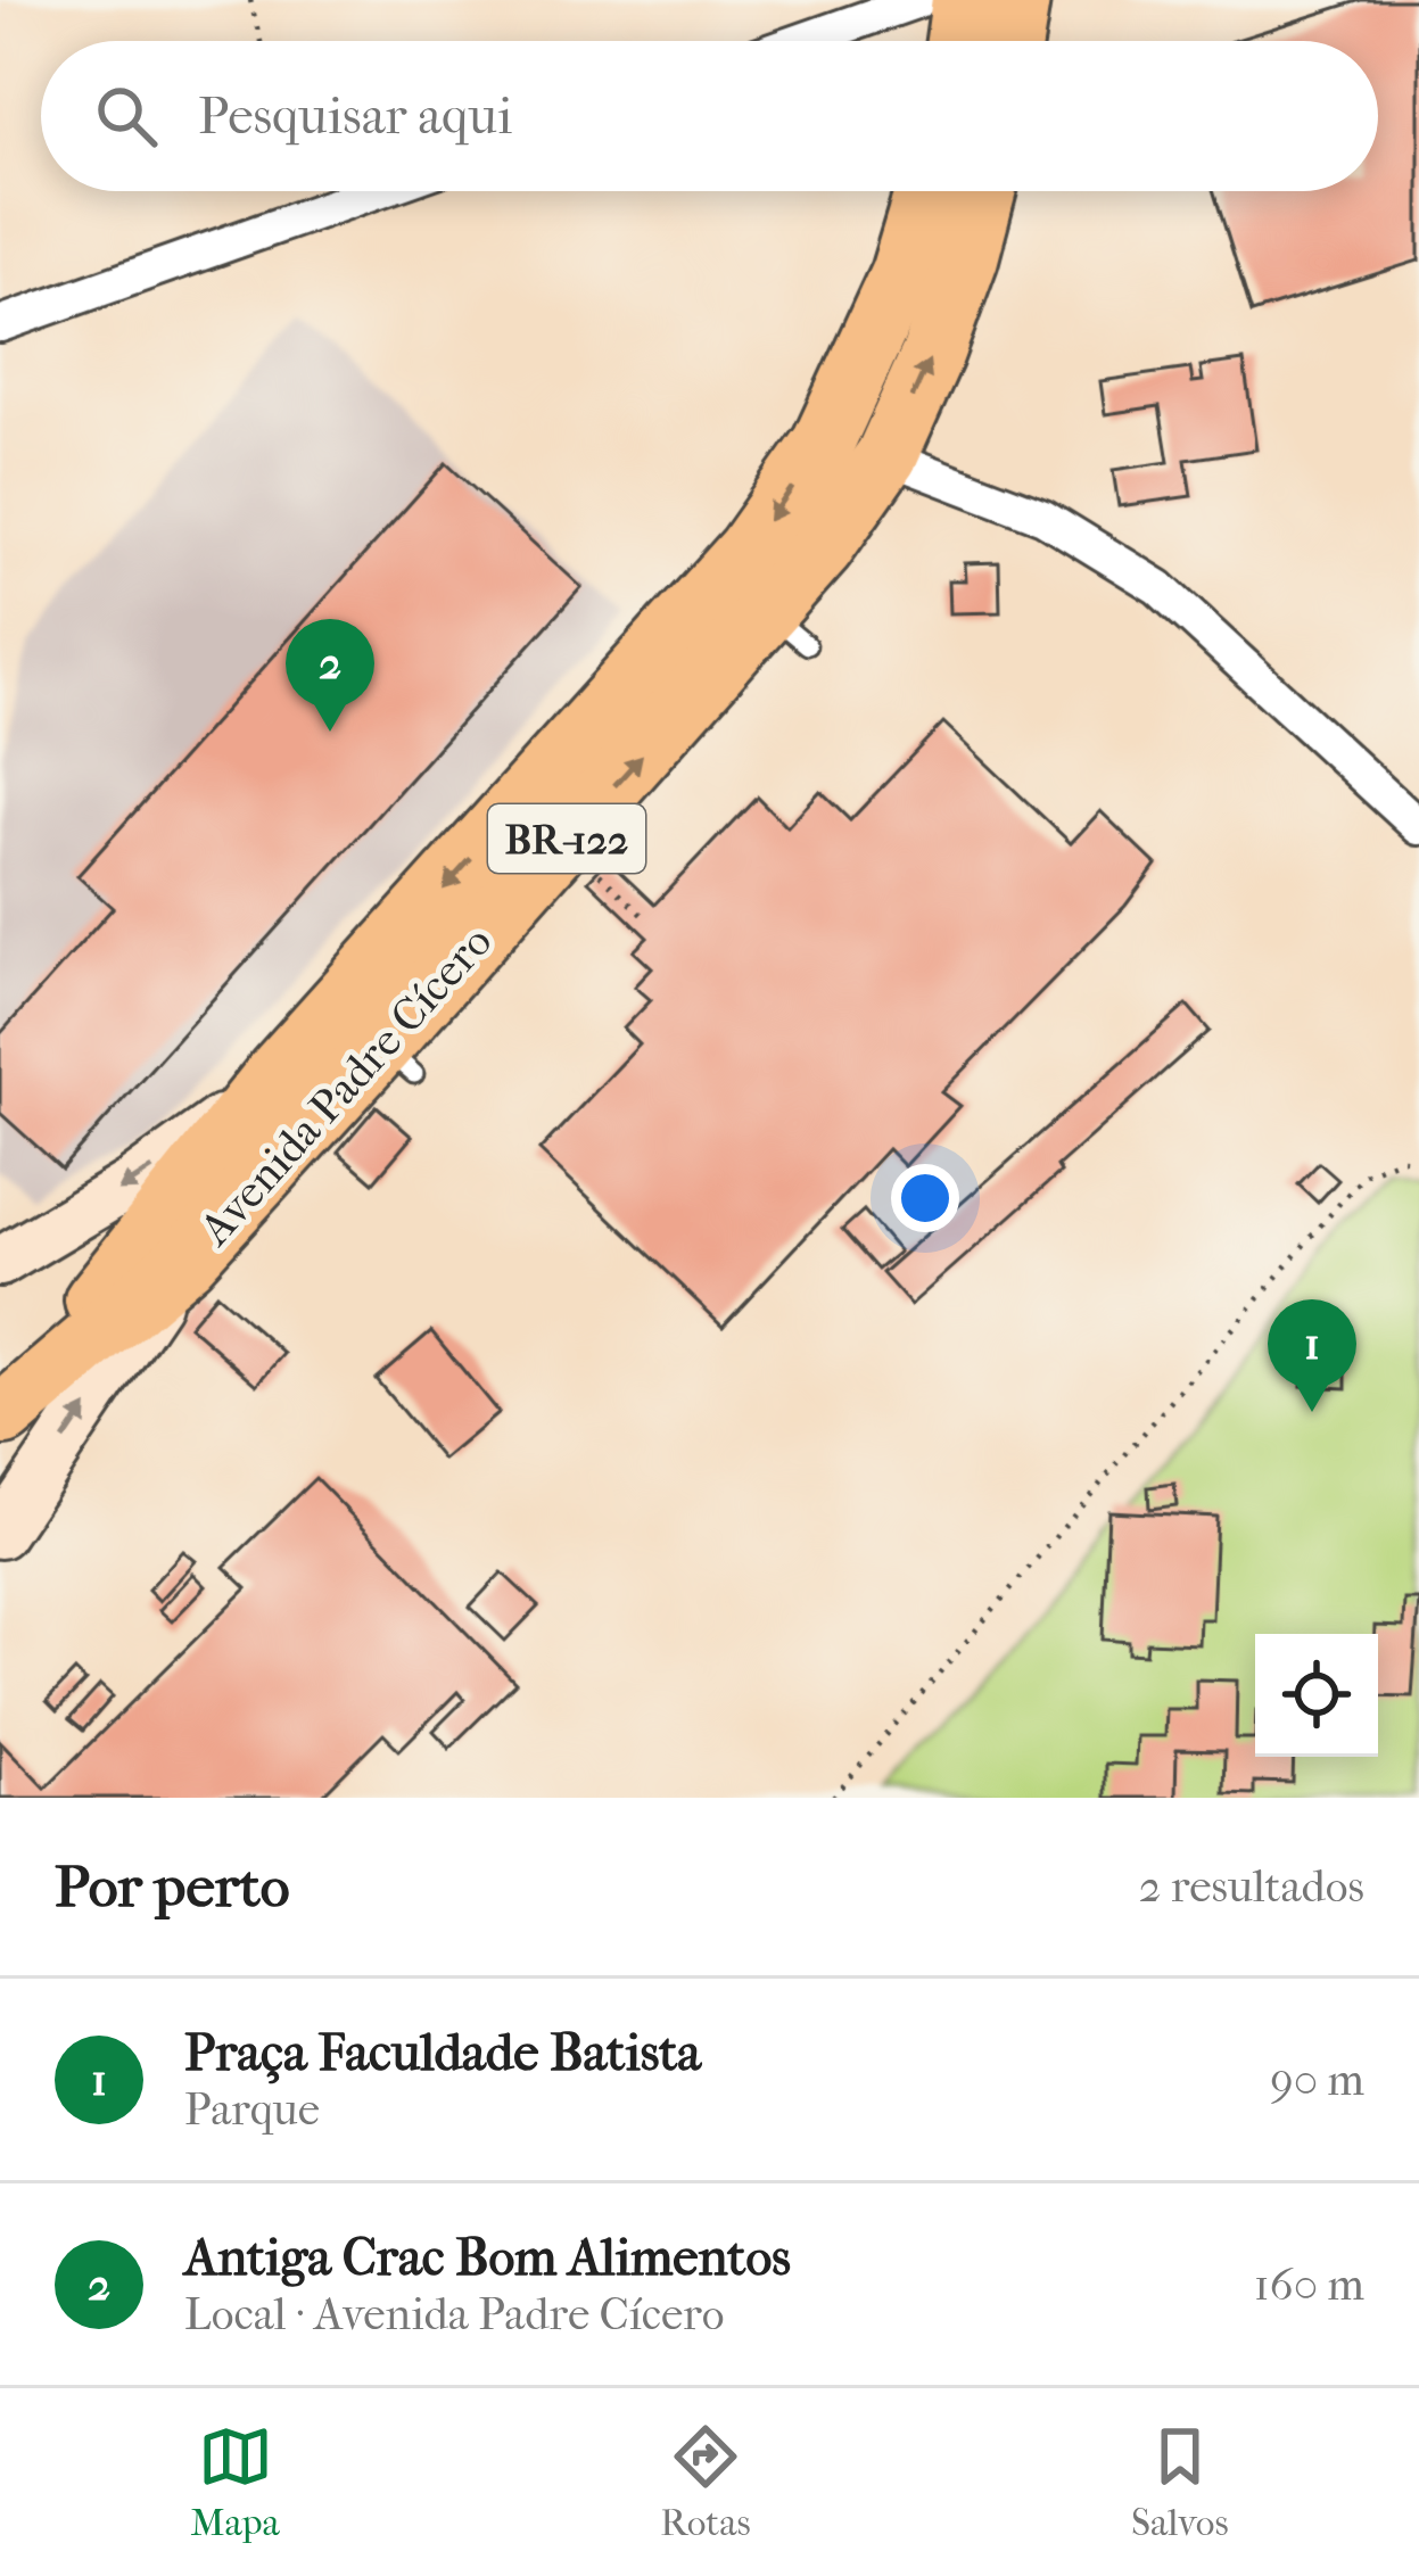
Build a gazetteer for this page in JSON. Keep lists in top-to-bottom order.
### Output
{
  "streets": {
    "highway": ["BR-122", "Avenida Padre Cícero"]
  },
  "page": {
    "search": "Pesquisar aqui",
    "pins": ["2", "1"],
    "heading": ["Por perto", "2 resultados"],
    "list": [
      {
        "mark": "1",
        "name": "Praça Faculdade Batista",
        "note": "Parque",
        "value": "90 m"
      },
      {
        "mark": "2",
        "name": "Antiga Crac Bom Alimentos",
        "note": "Local · Avenida Padre Cícero",
        "value": "160 m"
      }
    ],
    "nav": ["Mapa", "Rotas", "Salvos"]
  }
}
